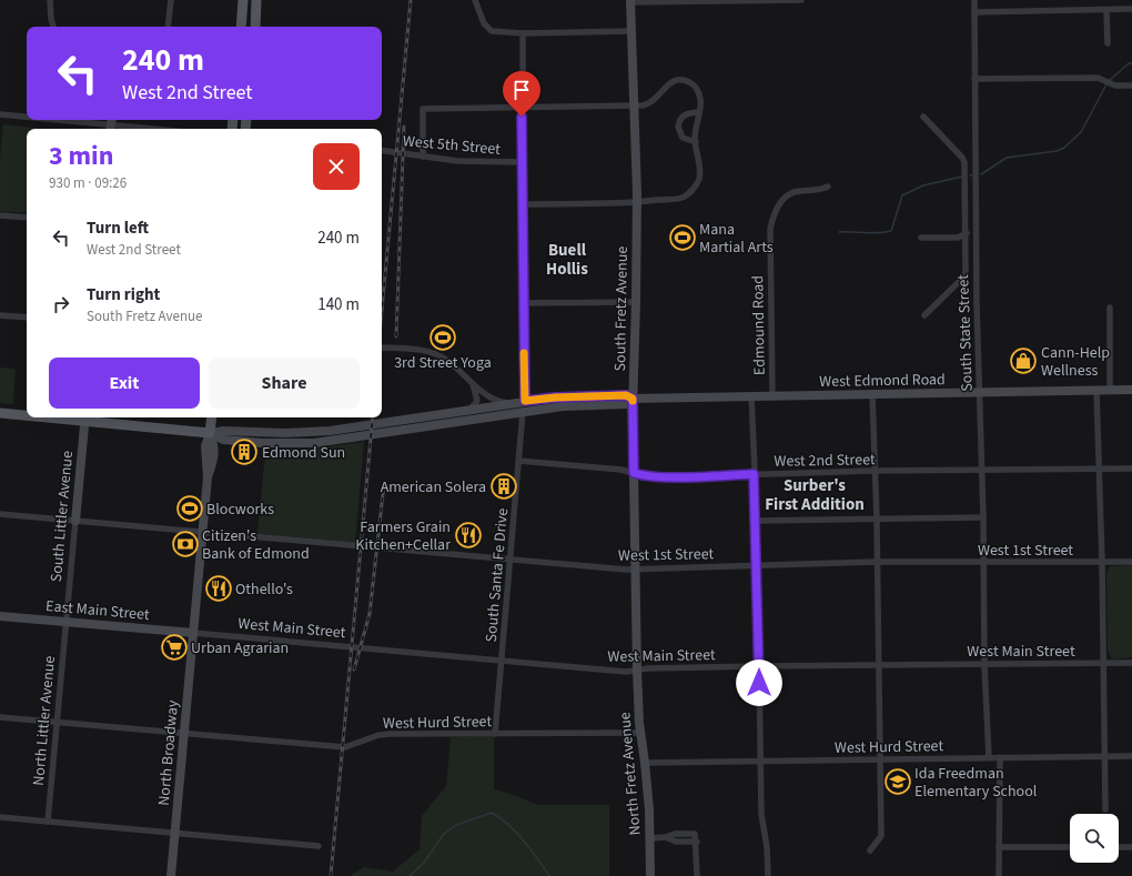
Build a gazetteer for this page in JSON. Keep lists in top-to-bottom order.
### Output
{
  "streets": {
    "main road": [
      "South Fretz Avenue",
      "West Edmond Road",
      "South Littler Avenue",
      "East Main Street",
      "North Broadway",
      "North Fretz Avenue"
    ],
    "street": [
      "West 5th Street",
      "Edmound Road",
      "South State Street",
      "West 2nd Street",
      "West 1st Street",
      "South Santa Fe Drive",
      "West Main Street",
      "North Littler Avenue",
      "West Hurd Street"
    ]
  },
  "crossings": [
    ["South Fretz Avenue", "West Edmond Road"],
    ["South Fretz Avenue", "West 2nd Street"],
    ["South Fretz Avenue", "West 1st Street"],
    ["South Fretz Avenue", "West Main Street"],
    ["South Fretz Avenue", "North Fretz Avenue"],
    ["Edmound Road", "West Edmond Road"],
    ["South State Street", "West Edmond Road"],
    ["South State Street", "West 2nd Street"],
    ["South State Street", "West 1st Street"],
    ["South State Street", "West Main Street"],
    ["South State Street", "West Hurd Street"],
    ["West Edmond Road", "South Santa Fe Drive"],
    ["West Edmond Road", "North Broadway"],
    ["West 2nd Street", "South Santa Fe Drive"],
    ["South Littler Avenue", "West 1st Street"],
    ["South Littler Avenue", "East Main Street"],
    ["South Littler Avenue", "North Littler Avenue"],
    ["West 1st Street", "South Santa Fe Drive"],
    ["West 1st Street", "North Broadway"],
    ["South Santa Fe Drive", "West Main Street"],
    ["South Santa Fe Drive", "West Hurd Street"],
    ["East Main Street", "West Main Street"],
    ["East Main Street", "North Littler Avenue"],
    ["East Main Street", "North Broadway"],
    ["West Main Street", "North Broadway"],
    ["West Main Street", "North Fretz Avenue"],
    ["North Littler Avenue", "West Hurd Street"],
    ["West Hurd Street", "North Broadway"],
    ["West Hurd Street", "North Fretz Avenue"]
  ],
  "districts": ["Buell Hollis", "Surber's First Addition"],
  "places": {
    "sports": ["Mana Martial Arts", "3rd Street Yoga", "Blocworks"],
    "shop": ["Cann-Help Wellness"],
    "building": ["Edmond Sun", "American Solera"],
    "restaurant": ["Farmers Grain Kitchen+Cellar", "Othello's"],
    "bank": ["Citizen's Bank of Edmond"],
    "supermarket": ["Urban Agrarian"],
    "school or university": ["Ida Freedman Elementary School"]
  },
  "page": {
    "turn": ["240 m", "West 2nd Street"],
    "heading": ["3 min", "930 m · 09:26"],
    "list": [
      {
        "name": "Turn left",
        "note": "West 2nd Street",
        "value": "240 m"
      },
      {
        "name": "Turn right",
        "note": "South Fretz Avenue",
        "value": "140 m"
      }
    ],
    "buttons": ["Exit", "Share"]
  }
}
